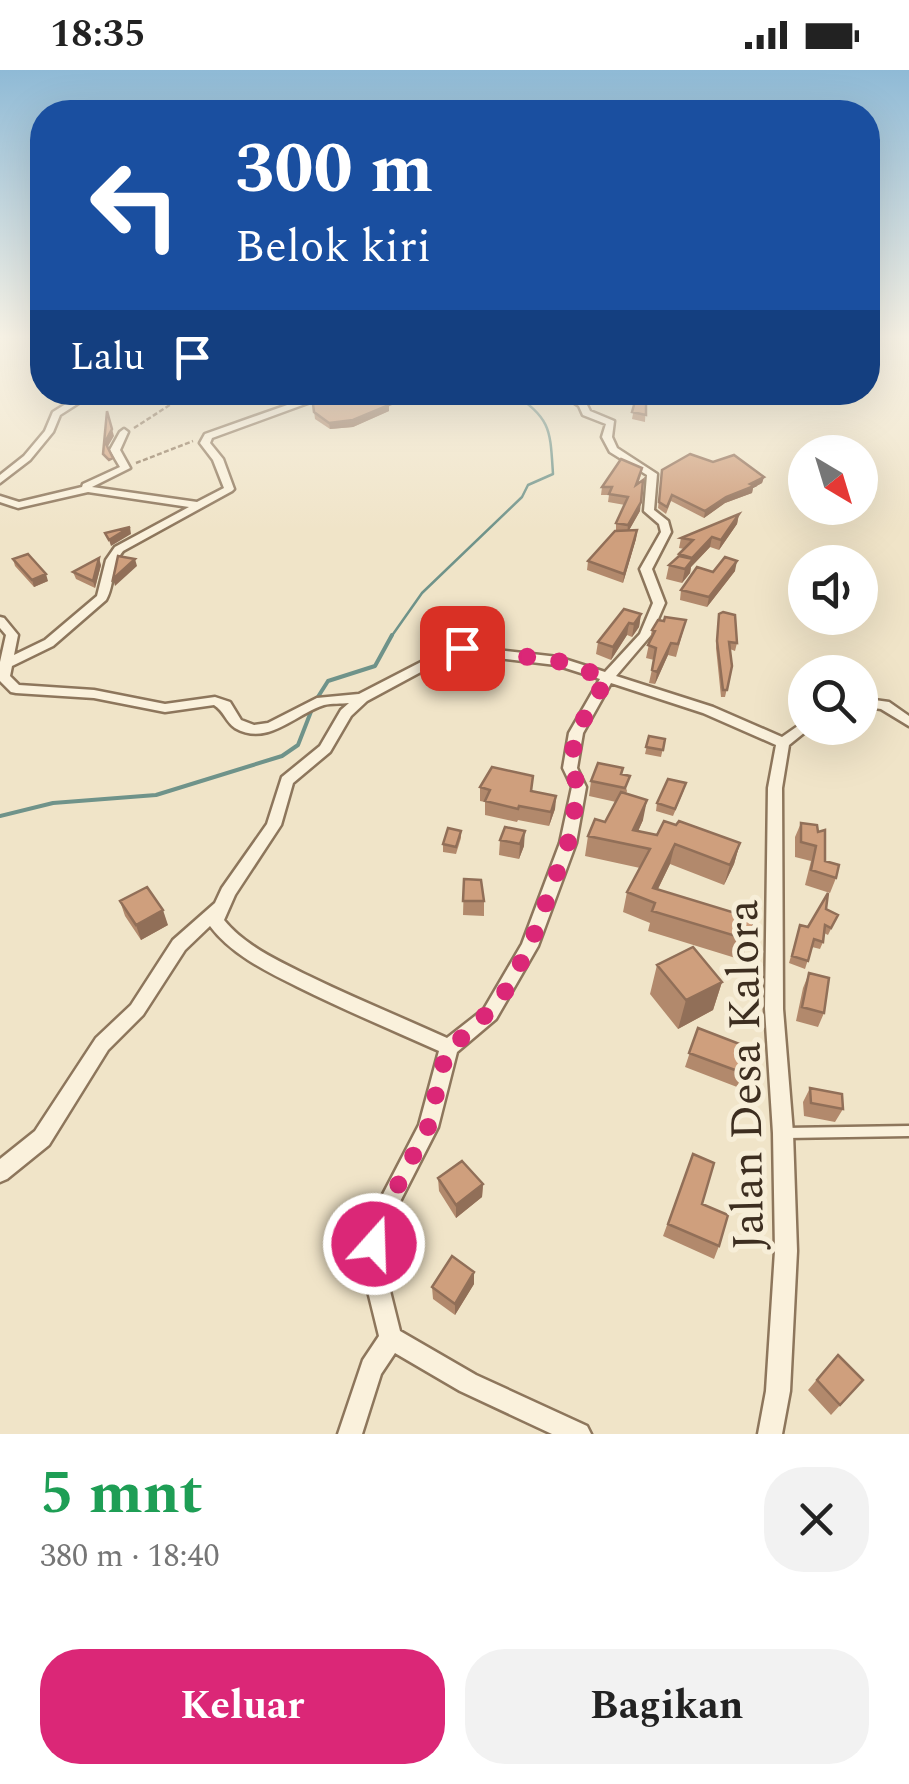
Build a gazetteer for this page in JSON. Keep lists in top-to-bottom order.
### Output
{
  "streets": {
    "street": ["Jalan Desa Kalora"]
  },
  "north": "bottom right",
  "page": {
    "status": "18:35",
    "turn": ["300 m", "Belok kiri"],
    "then": "Lalu",
    "heading": ["5 mnt", "380 m · 18:40"],
    "buttons": ["Keluar", "Bagikan"]
  }
}
